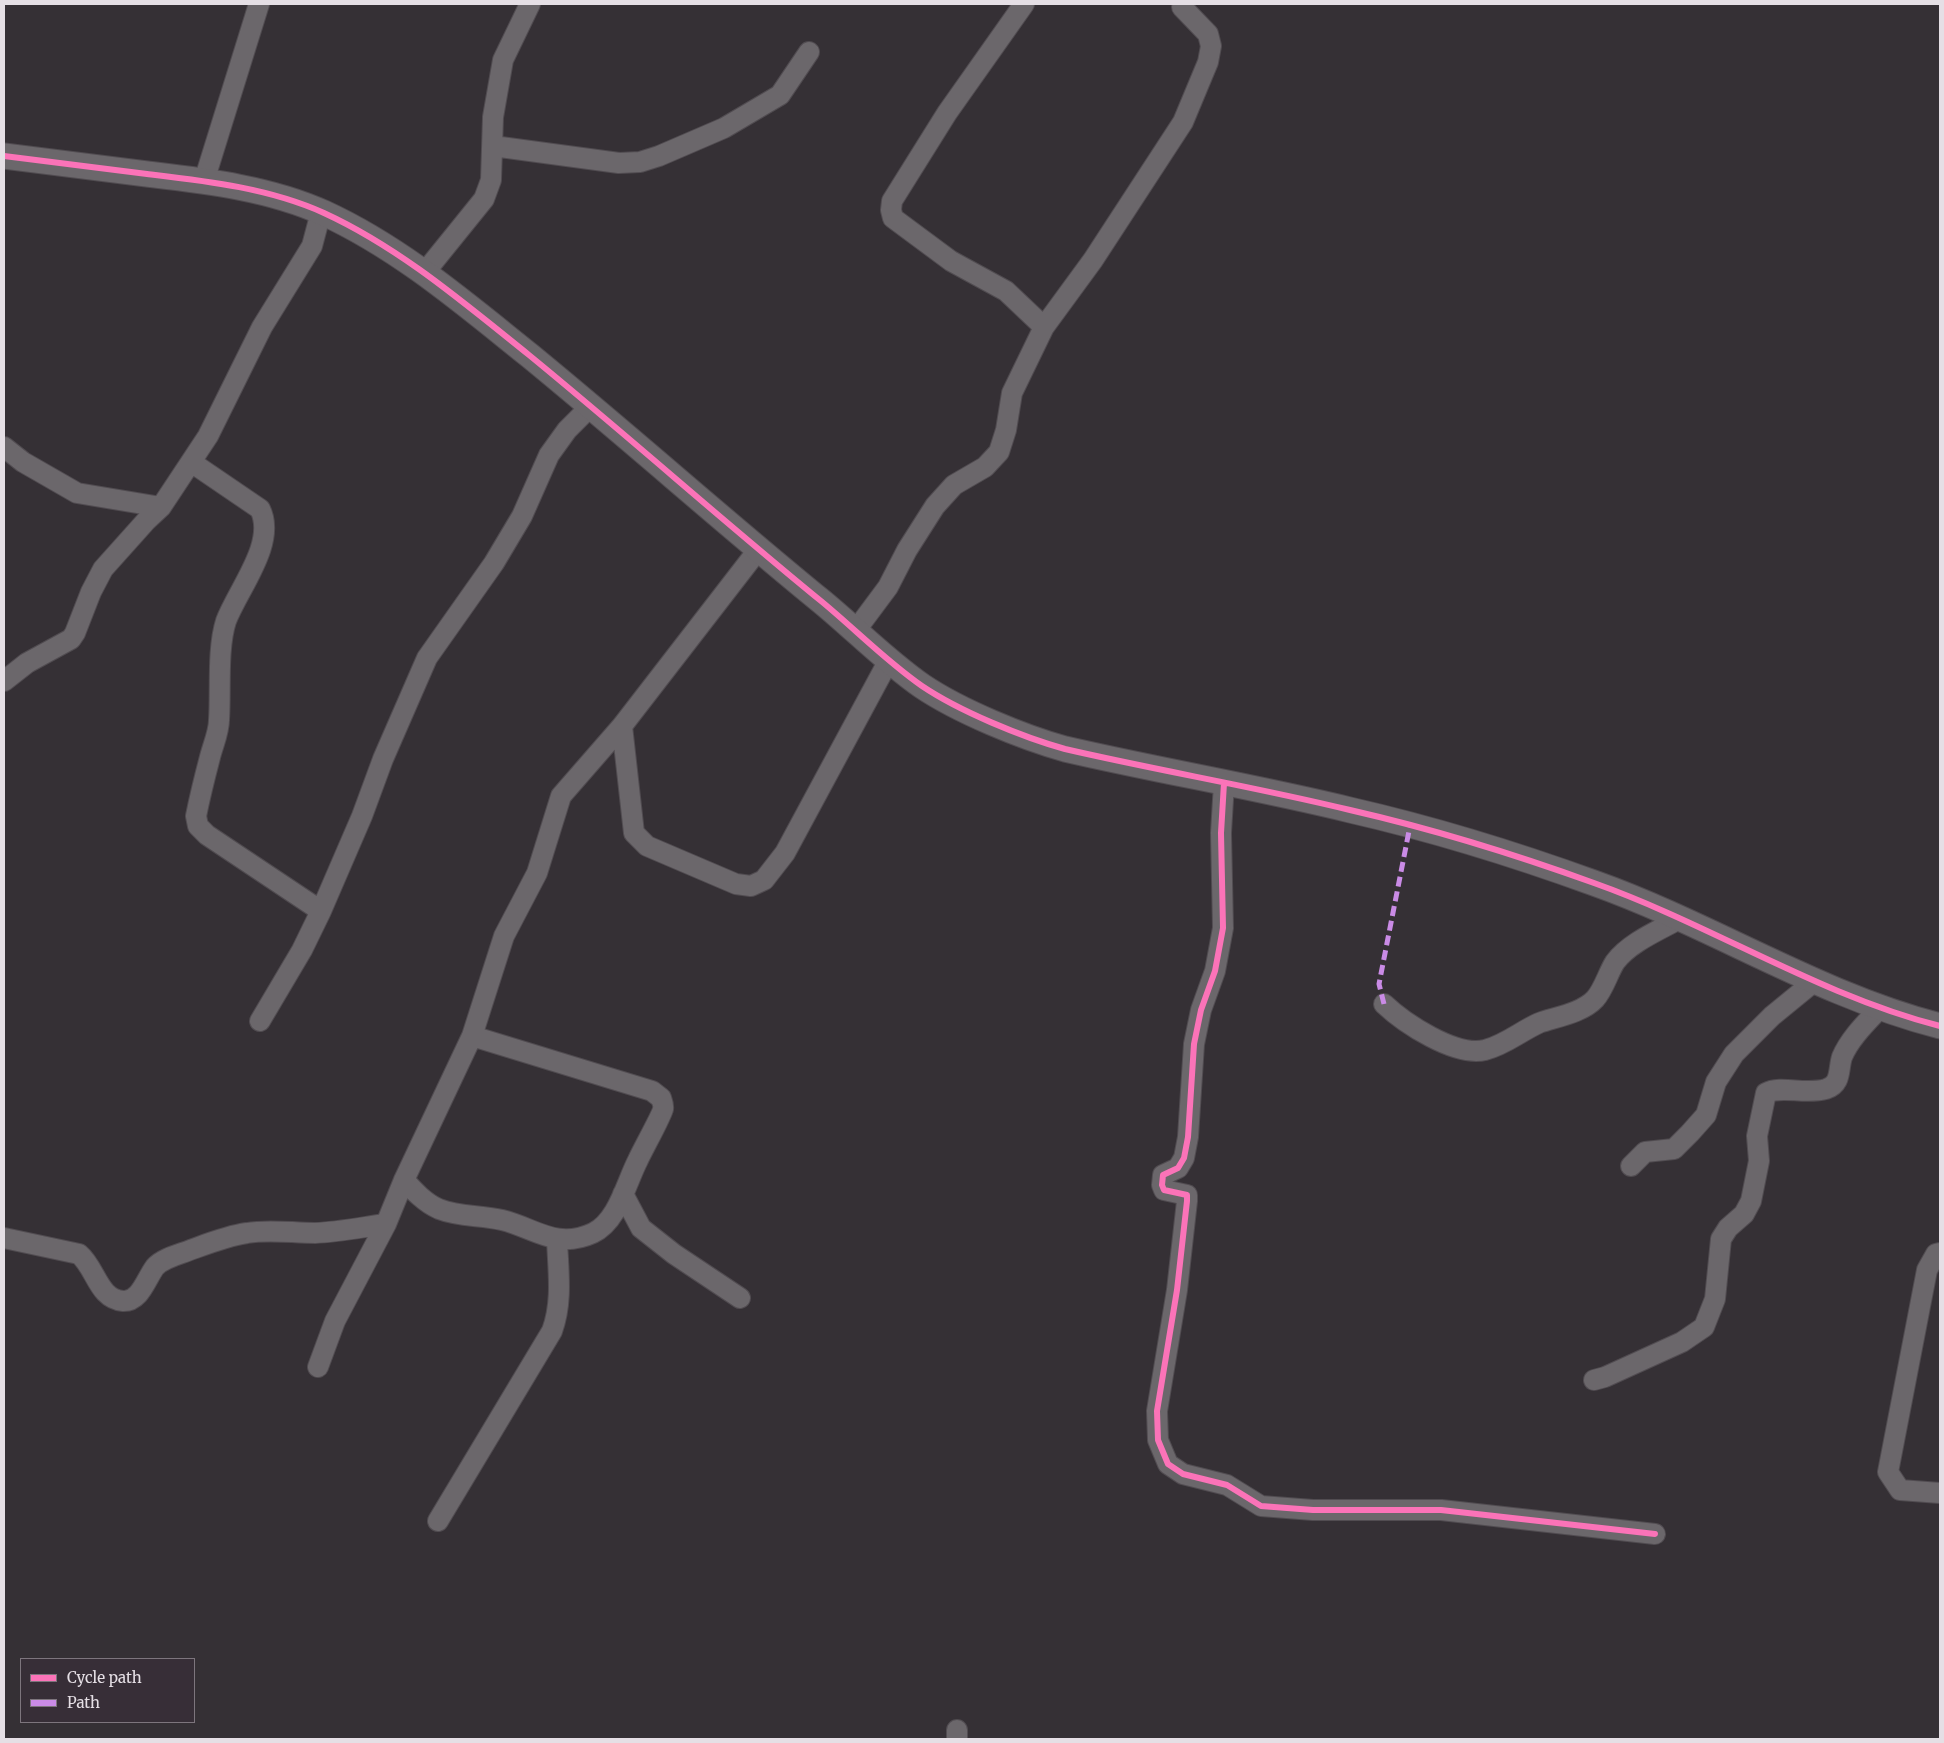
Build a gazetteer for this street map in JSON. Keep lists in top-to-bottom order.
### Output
{
  "legend": ["Cycle path", "Path"]
}
